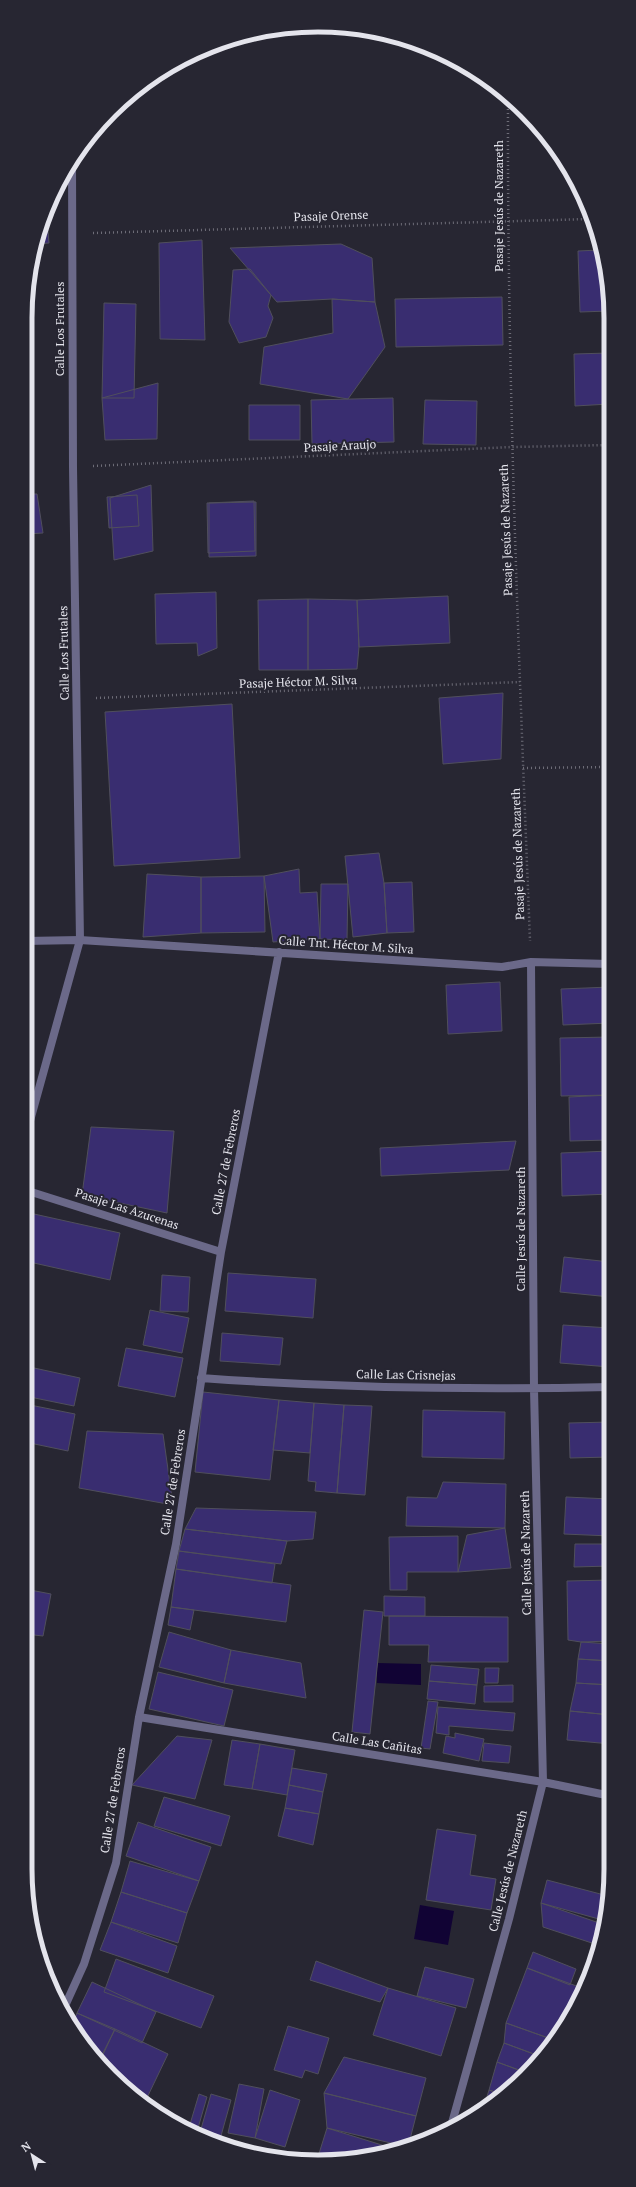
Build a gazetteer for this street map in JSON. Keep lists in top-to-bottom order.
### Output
{
  "streets": {
    "street": [
      "Calle Los Frutales",
      "Calle Tnt. Héctor M. Silva",
      "Calle 27 de Febreros",
      "Pasaje Las Azucenas",
      "Calle Jesús de Nazareth",
      "Calle Las Crisnejas",
      "Calle Las Cañitas"
    ],
    "path": [
      "Pasaje Jesús de Nazareth",
      "Pasaje Orense",
      "Pasaje Araujo",
      "Pasaje Héctor M. Silva"
    ]
  },
  "crossings": [
    ["Pasaje Jesús de Nazareth", "Pasaje Orense"],
    ["Pasaje Jesús de Nazareth", "Pasaje Araujo"],
    ["Pasaje Jesús de Nazareth", "Pasaje Héctor M. Silva"],
    ["Pasaje Jesús de Nazareth", "Calle Tnt. Héctor M. Silva"],
    ["Pasaje Jesús de Nazareth", "Calle Jesús de Nazareth"],
    ["Pasaje Orense", "Calle Los Frutales"],
    ["Calle Los Frutales", "Pasaje Araujo"],
    ["Calle Los Frutales", "Pasaje Héctor M. Silva"],
    ["Calle Los Frutales", "Calle Tnt. Héctor M. Silva"],
    ["Calle Tnt. Héctor M. Silva", "Calle 27 de Febreros"],
    ["Calle Tnt. Héctor M. Silva", "Calle Jesús de Nazareth"],
    ["Calle 27 de Febreros", "Pasaje Las Azucenas"],
    ["Calle 27 de Febreros", "Calle Las Crisnejas"],
    ["Calle 27 de Febreros", "Calle Las Cañitas"],
    ["Calle Jesús de Nazareth", "Calle Las Crisnejas"],
    ["Calle Jesús de Nazareth", "Calle Las Cañitas"]
  ],
  "north": "top left"
}
